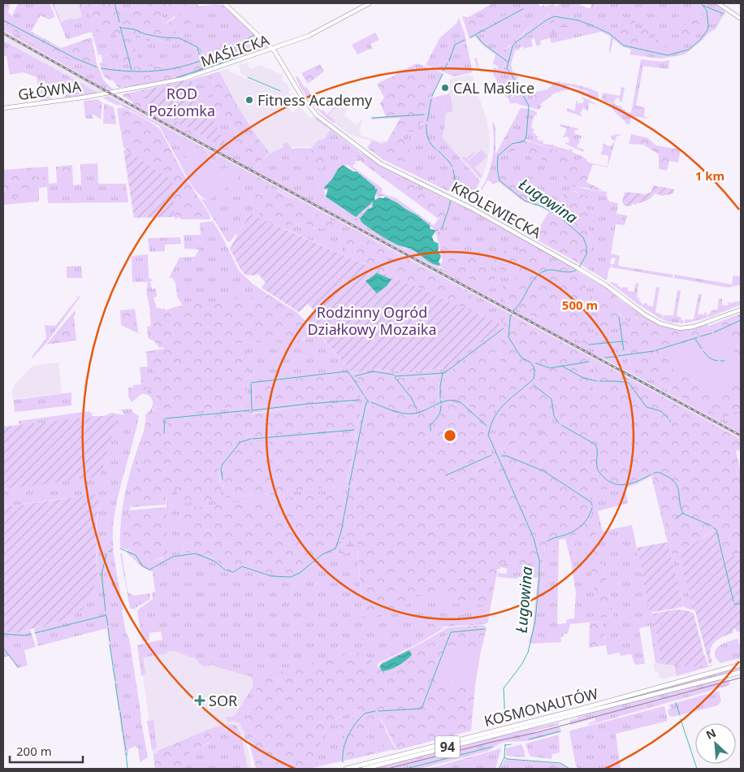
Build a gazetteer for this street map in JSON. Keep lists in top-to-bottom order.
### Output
{
  "streets": {
    "main road": ["KOSMONAUTÓW", "94"],
    "street": ["MAŚLICKA", "GŁÓWNA", "KRÓLEWIECKA"]
  },
  "crossings": [
    ["MAŚLICKA", "GŁÓWNA"],
    ["MAŚLICKA", "KRÓLEWIECKA"]
  ],
  "water": ["Ługowina"],
  "parks": ["ROD Poziomka", "Rodzinny Ogród Działkowy Mozaika"],
  "places": {
    "other": ["CAL Maślice", "Fitness Academy"],
    "health": ["SOR"]
  },
  "scale_bar": "200 m",
  "north": "top left",
  "rings": ["1 km", "500 m"]
}
